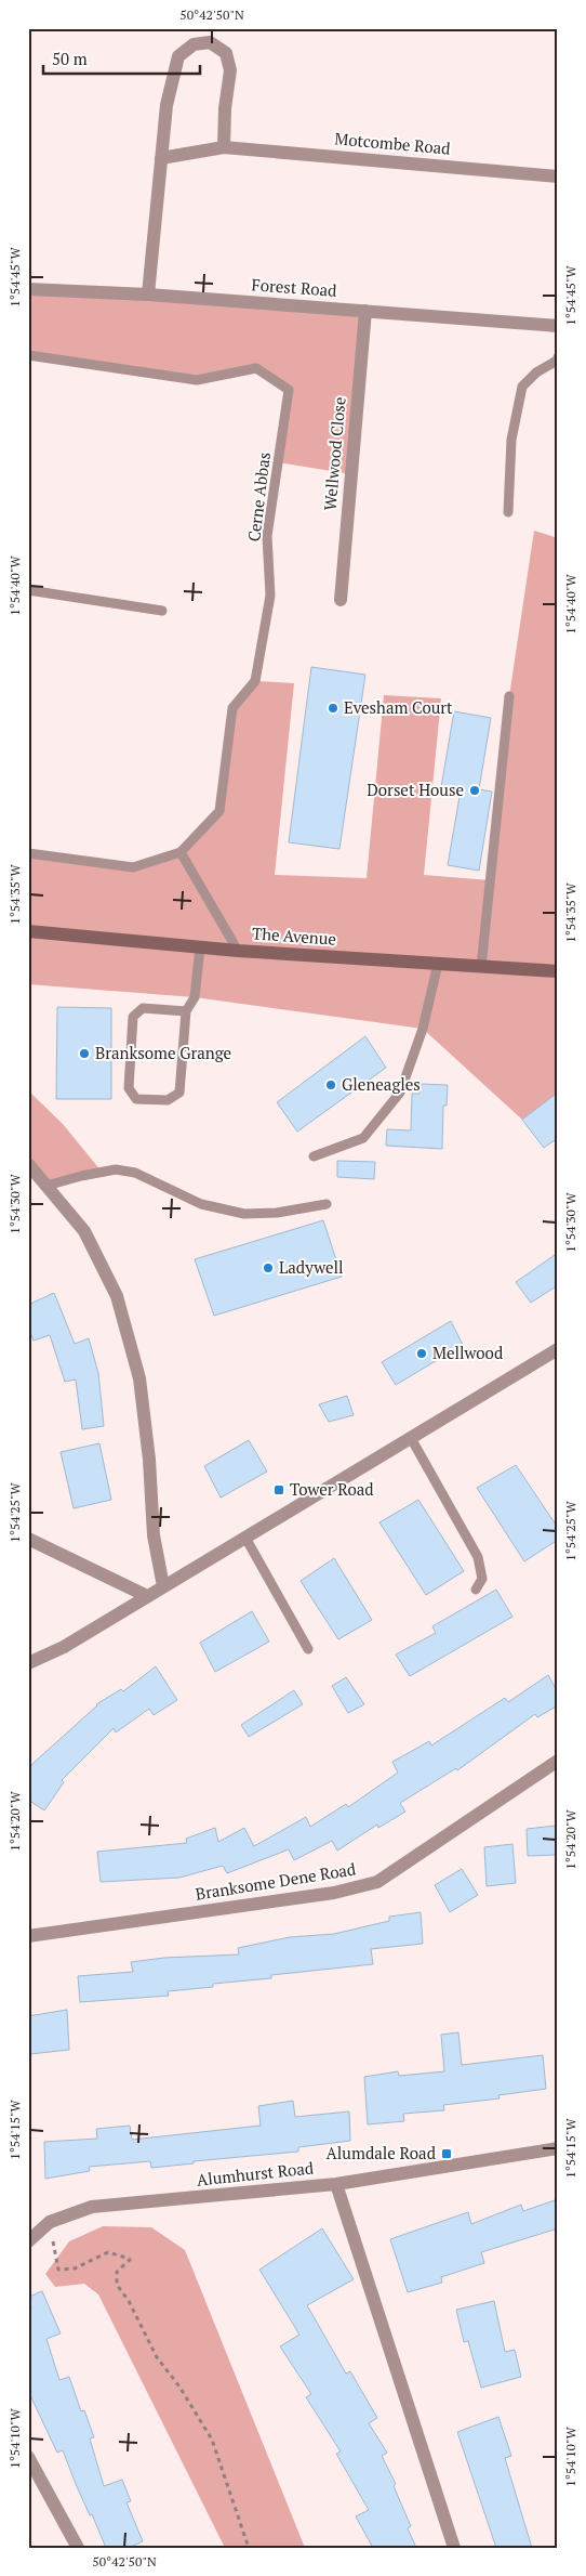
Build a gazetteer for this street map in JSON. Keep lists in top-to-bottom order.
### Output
{
  "streets": {
    "main road": ["The Avenue"],
    "street": [
      "Motcombe Road",
      "Forest Road",
      "Wellwood Close",
      "Branksome Dene Road",
      "Alumhurst Road"
    ],
    "lane": ["Cerne Abbas"]
  },
  "crossings": [
    ["Forest Road", "Wellwood Close"]
  ],
  "places": {
    "other": [
      "Evesham Court",
      "Dorset House",
      "Branksome Grange",
      "Gleneagles",
      "Ladywell",
      "Mellwood"
    ],
    "transit": ["Tower Road", "Alumdale Road"]
  },
  "scale_bar": "50 m",
  "coordinates": [
    "50°42'50\"N",
    "1°54'45\"W",
    "1°54'40\"W",
    "1°54'35\"W",
    "1°54'30\"W",
    "1°54'25\"W",
    "1°54'20\"W",
    "1°54'15\"W",
    "1°54'10\"W"
  ]
}
